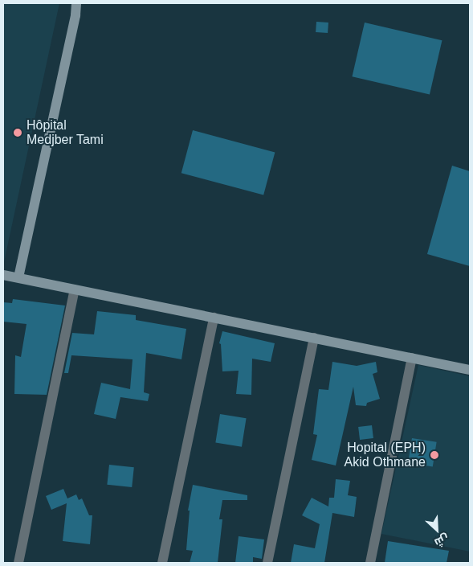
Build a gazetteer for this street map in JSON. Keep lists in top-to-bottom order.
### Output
{
  "places": ["Hôpital Medjber Tami", "Hopital (EPH) Akid Othmane"],
  "north": "bottom right"
}
